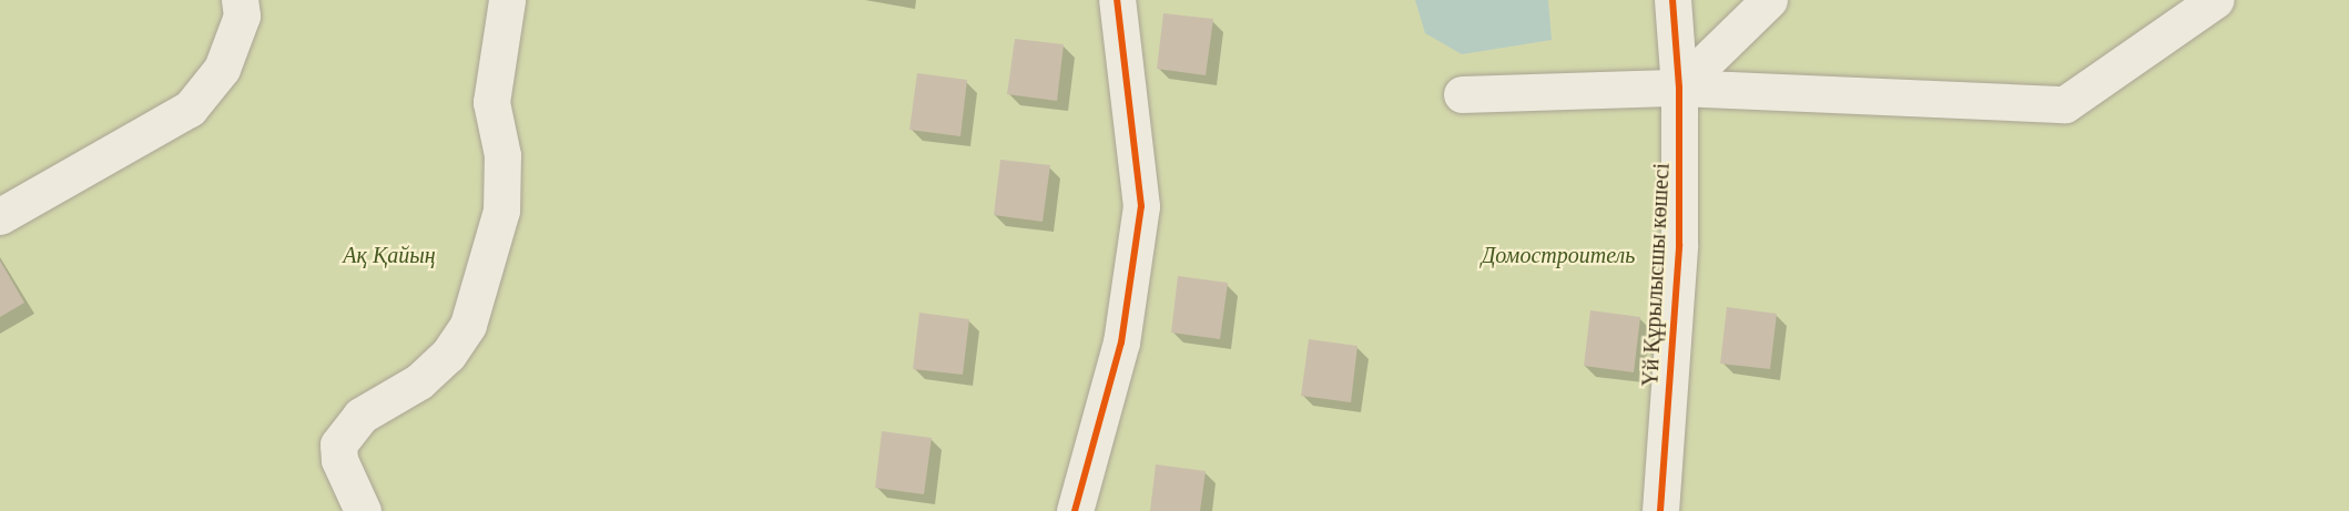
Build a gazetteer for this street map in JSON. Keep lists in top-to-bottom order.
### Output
{
  "streets": {
    "street": ["Үй Құрылысшы көшесі"]
  },
  "parks": ["Ақ Қайың", "Домостроитель"]
}
